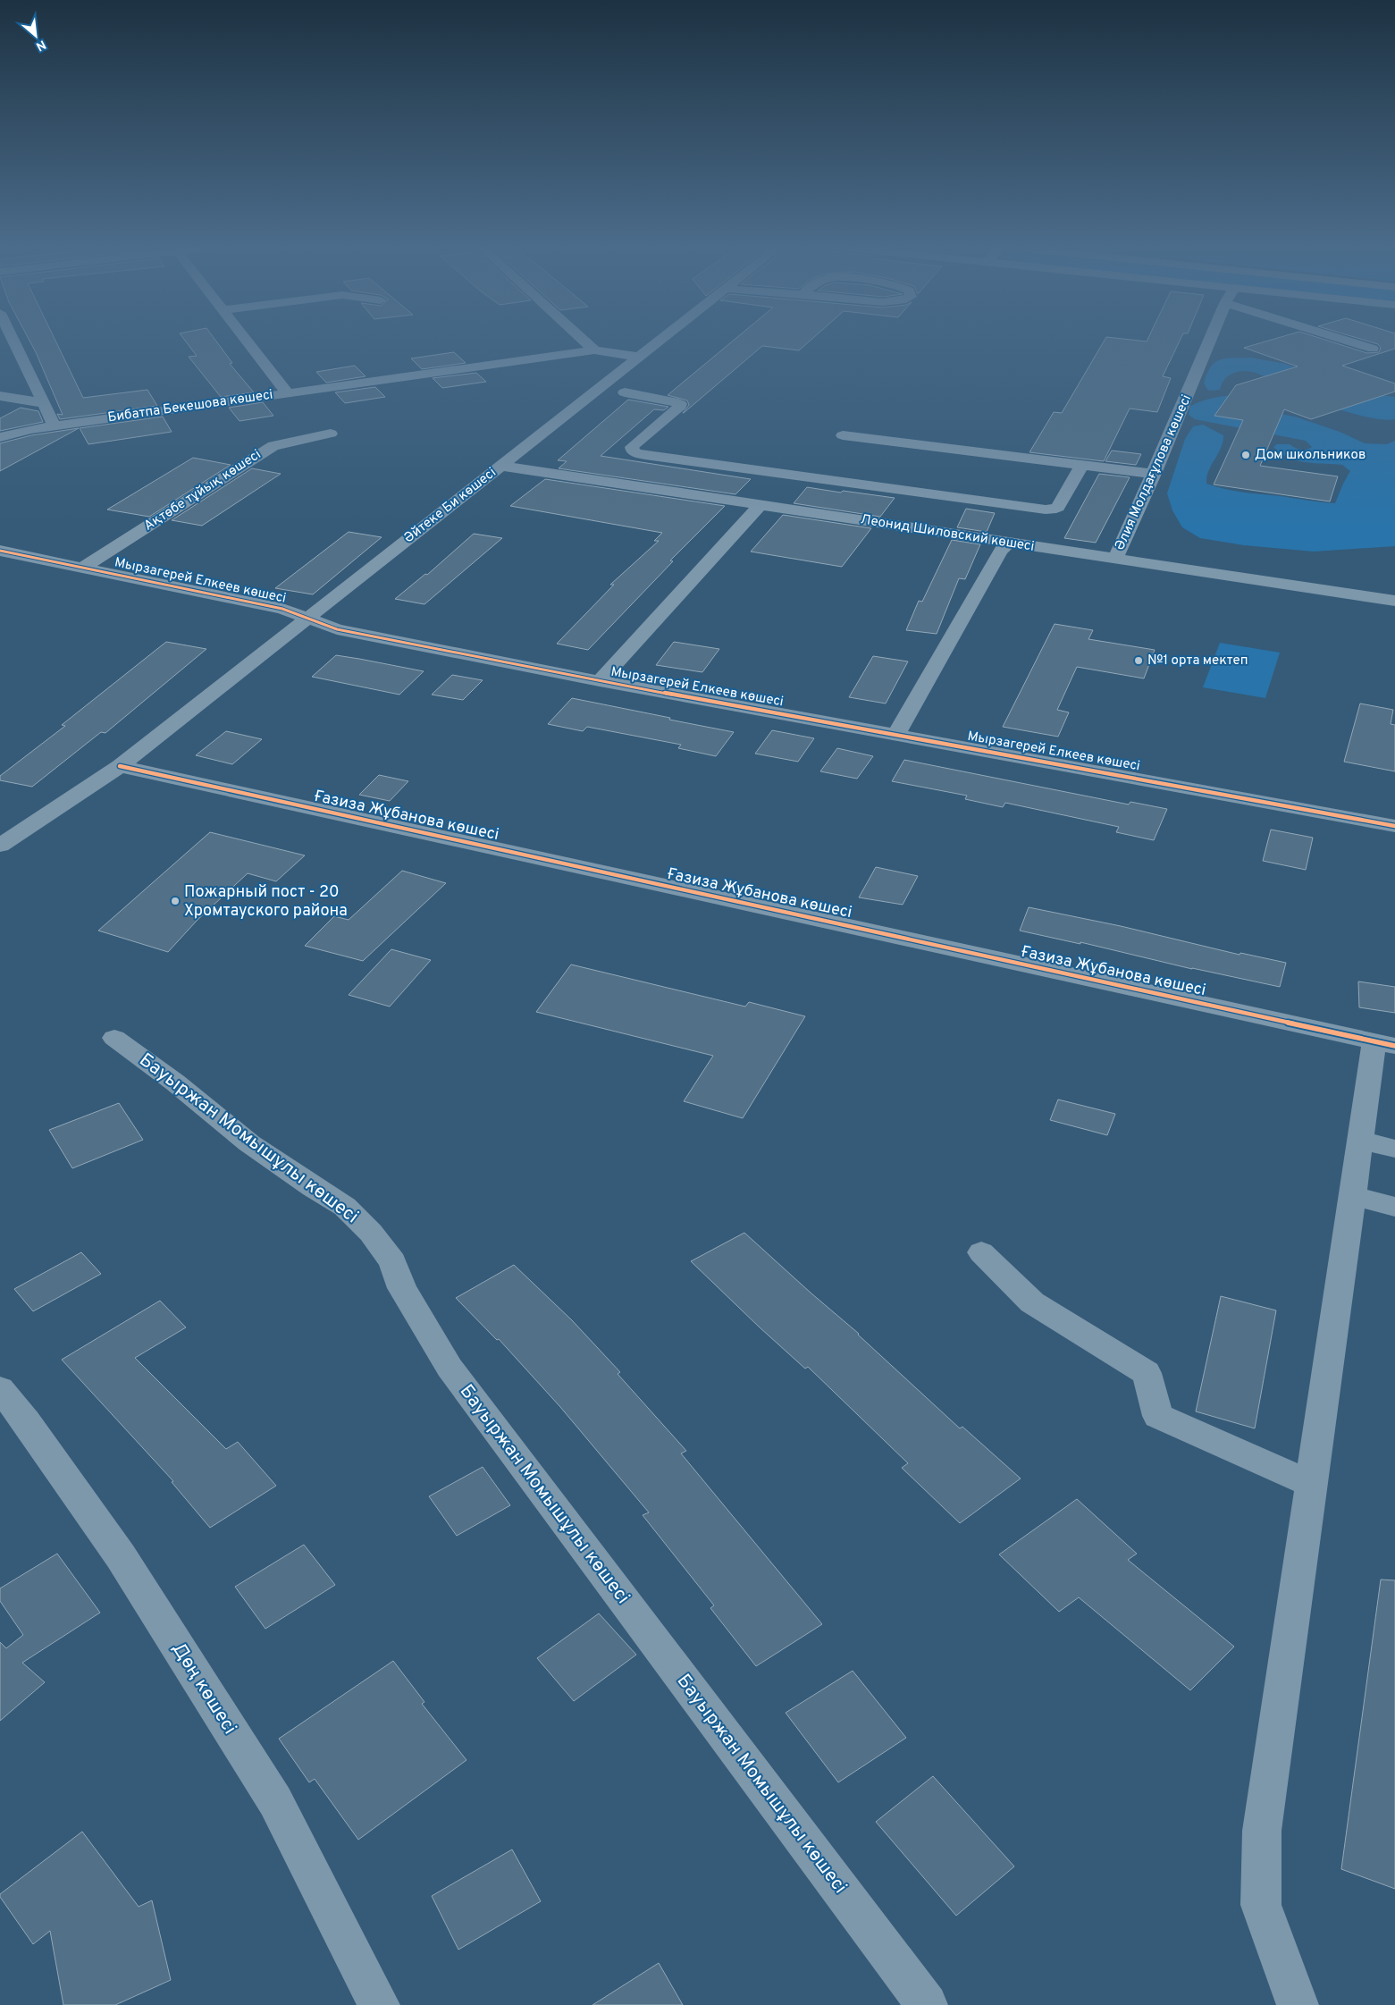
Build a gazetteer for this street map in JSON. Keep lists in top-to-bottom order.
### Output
{
  "streets": {
    "street": [
      "Бибатпа Бекешова көшесі",
      "Әлия Молдағұлова көшесі",
      "Ақтөбе тұйық көшесі",
      "Әйтеке Би көшесі",
      "Леонид Шиловский көшесі",
      "Мырзагерей Елкеев көшесі",
      "Ғазиза Жұбанова көшесі",
      "Бауыржан Момышұлы көшесі",
      "Дөң көшесі"
    ]
  },
  "crossings": [
    ["Бибатпа Бекешова көшесі", "Әйтеке Би көшесі"],
    ["Әлия Молдағұлова көшесі", "Леонид Шиловский көшесі"],
    ["Ақтөбе тұйық көшесі", "Мырзагерей Елкеев көшесі"],
    ["Әйтеке Би көшесі", "Леонид Шиловский көшесі"],
    ["Әйтеке Би көшесі", "Мырзагерей Елкеев көшесі"],
    ["Әйтеке Би көшесі", "Ғазиза Жұбанова көшесі"]
  ],
  "places": ["Дом школьников", "№1 орта мектеп", "Пожарный пост - 20 Хромтауского района"],
  "north": "bottom right"
}
